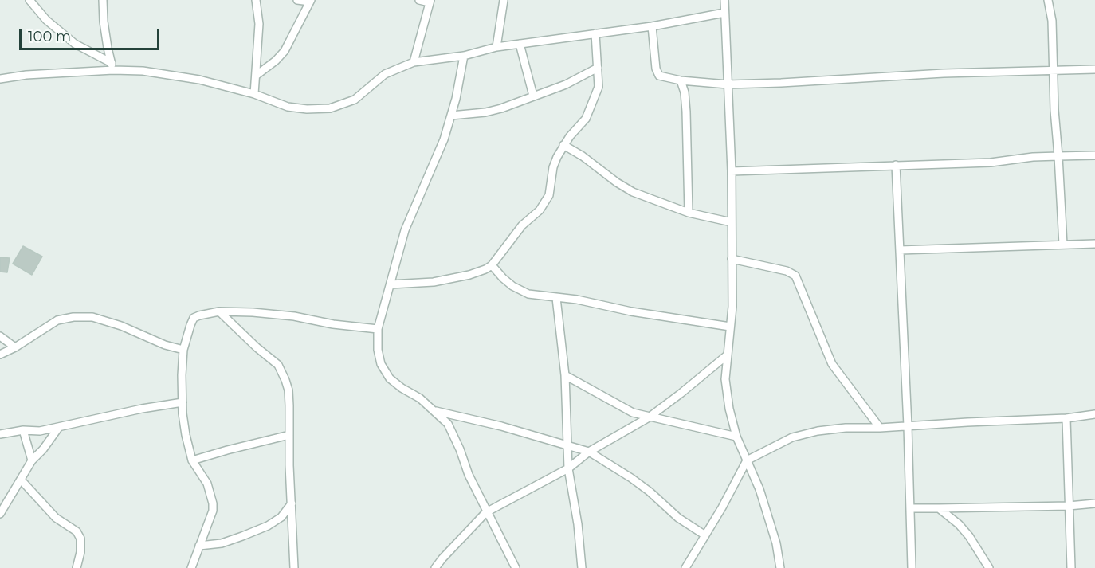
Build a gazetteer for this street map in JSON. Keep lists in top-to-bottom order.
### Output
{
  "scale_bar": "100 m"
}
